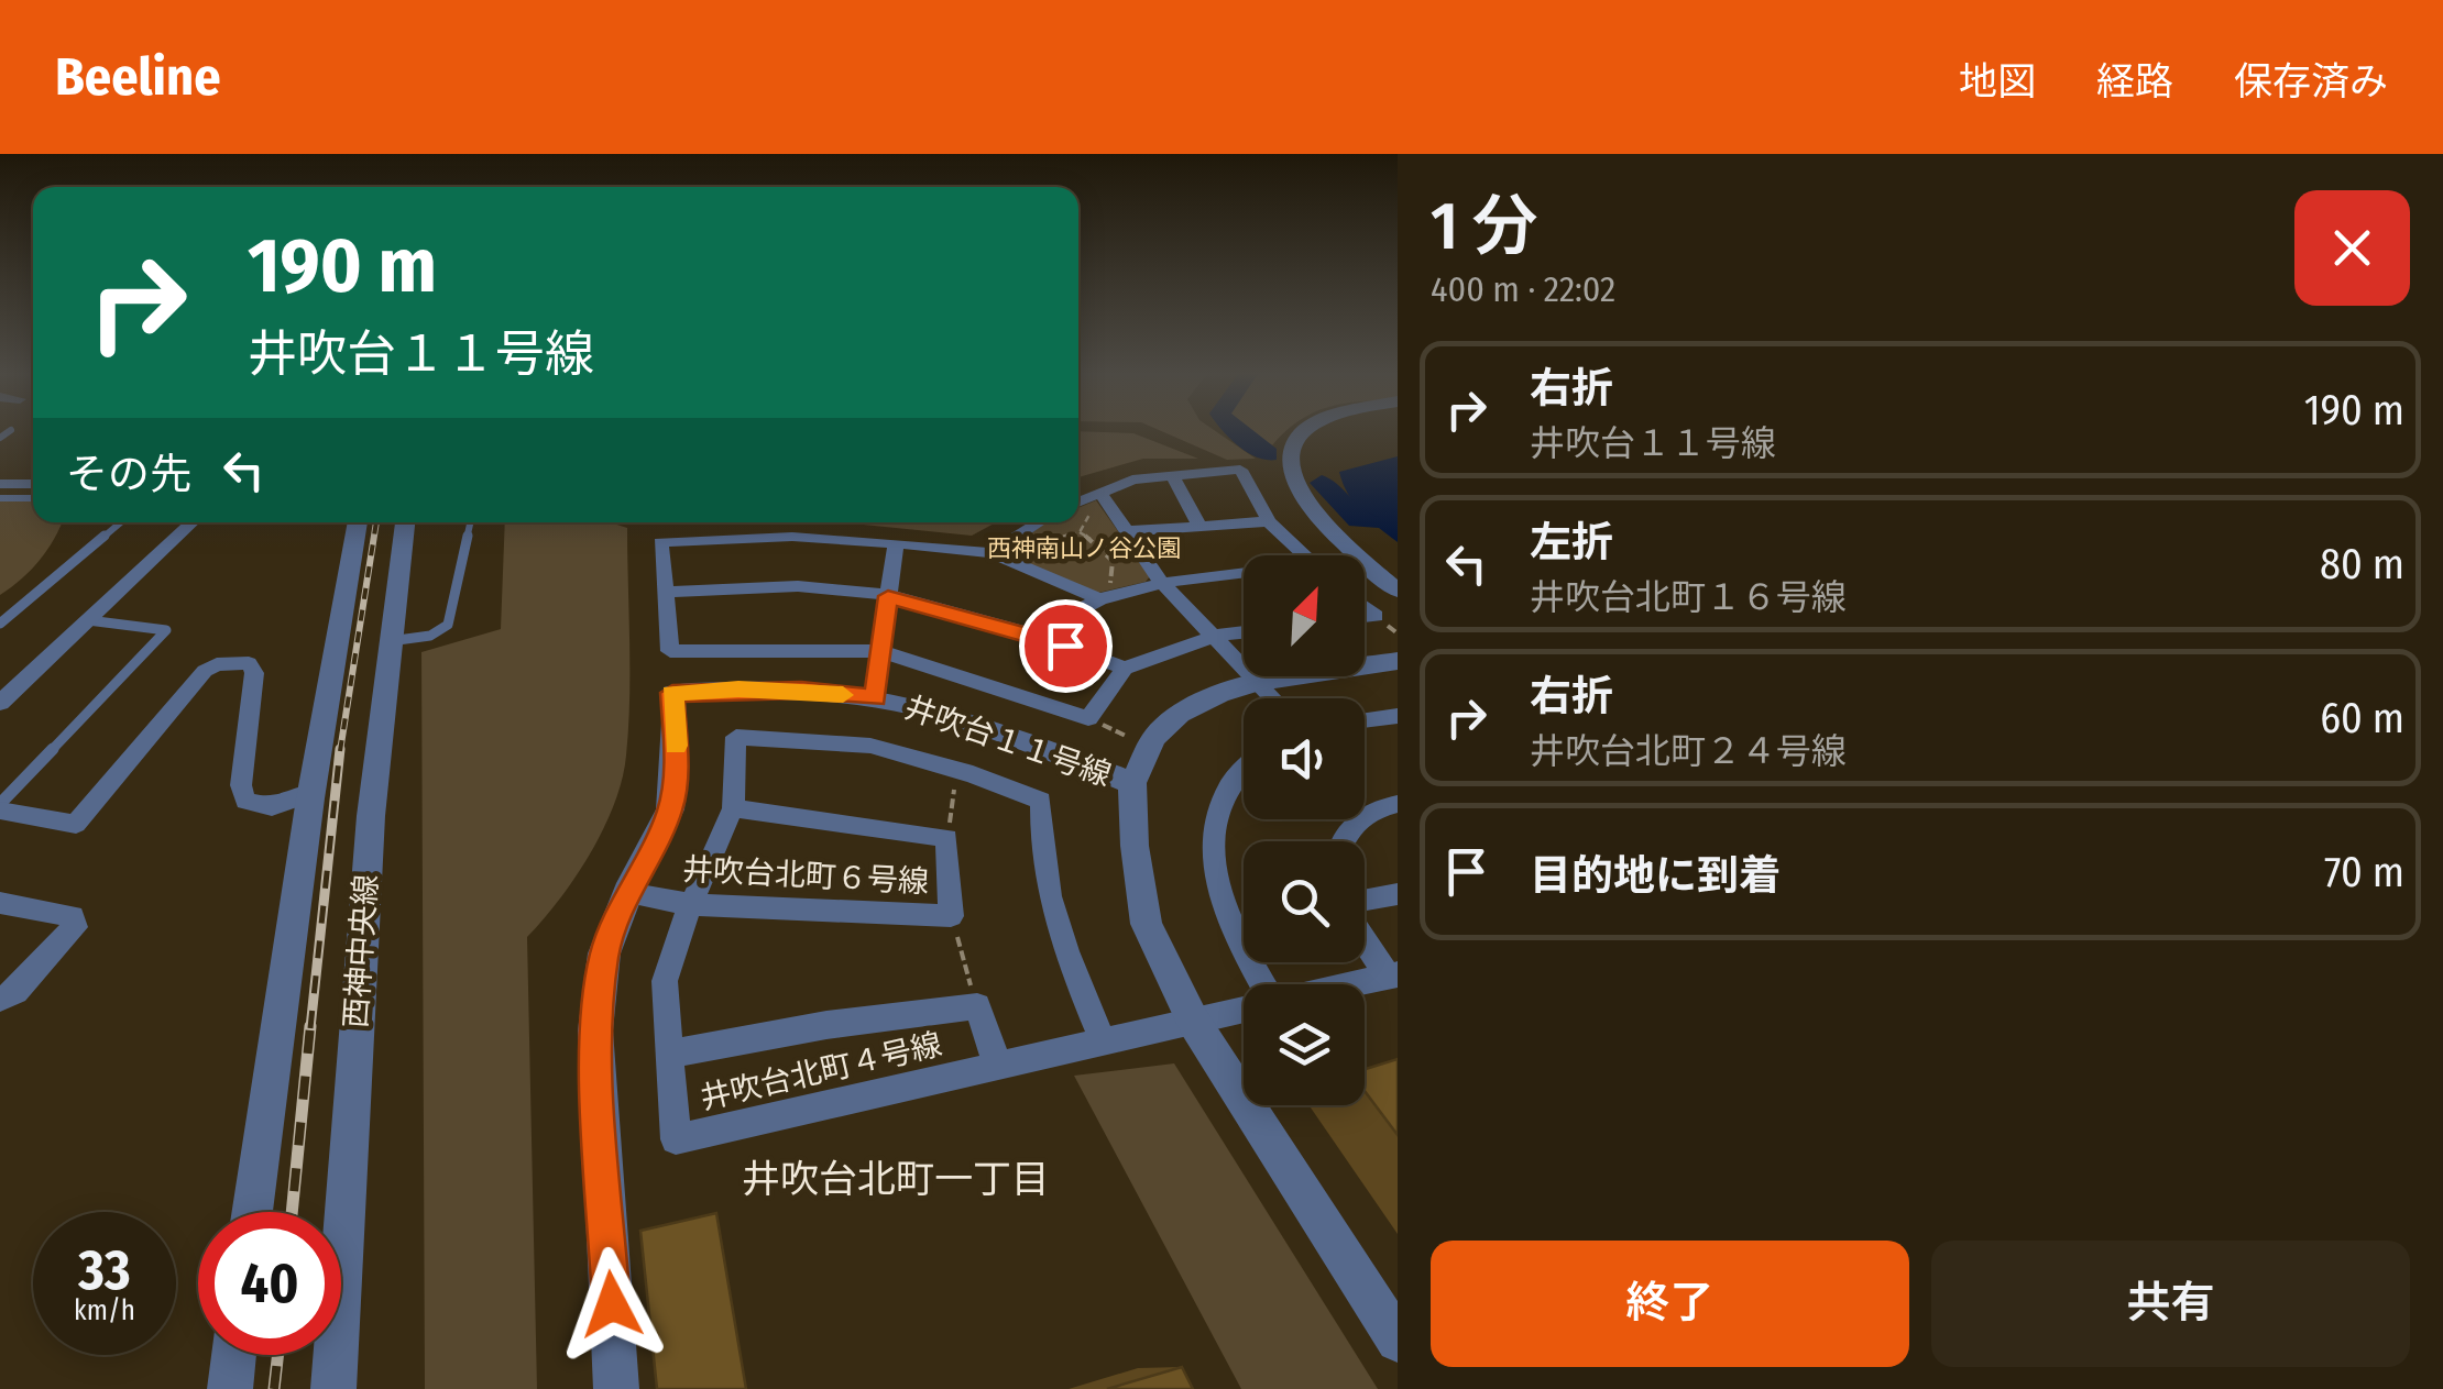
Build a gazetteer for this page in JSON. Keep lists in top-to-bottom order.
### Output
{
  "streets": {
    "street": [
      "井吹台１１号線",
      "井吹台北町６号線",
      "西神中央線",
      "井吹台北町４号線"
    ]
  },
  "crossings": [
    ["井吹台１１号線", "井吹台北町６号線"],
    ["井吹台北町６号線", "井吹台北町４号線"]
  ],
  "districts": ["井吹台北町一丁目"],
  "parks": ["西神南山ノ谷公園"],
  "north": "top right",
  "page": {
    "header": "Beeline",
    "nav": ["地図", "経路", "保存済み"],
    "heading": ["1 分", "400 m · 22:02"],
    "turn": ["190 m", "井吹台１１号線"],
    "list": [
      {
        "name": "右折",
        "note": "井吹台１１号線",
        "value": "190 m"
      },
      {
        "name": "左折",
        "note": "井吹台北町１６号線",
        "value": "80 m"
      },
      {
        "name": "右折",
        "note": "井吹台北町２４号線",
        "value": "60 m"
      },
      {
        "name": "目的地に到着",
        "value": "70 m"
      }
    ],
    "then": "その先",
    "speed": "33 km/h",
    "limit": "40",
    "buttons": ["終了", "共有"]
  }
}
